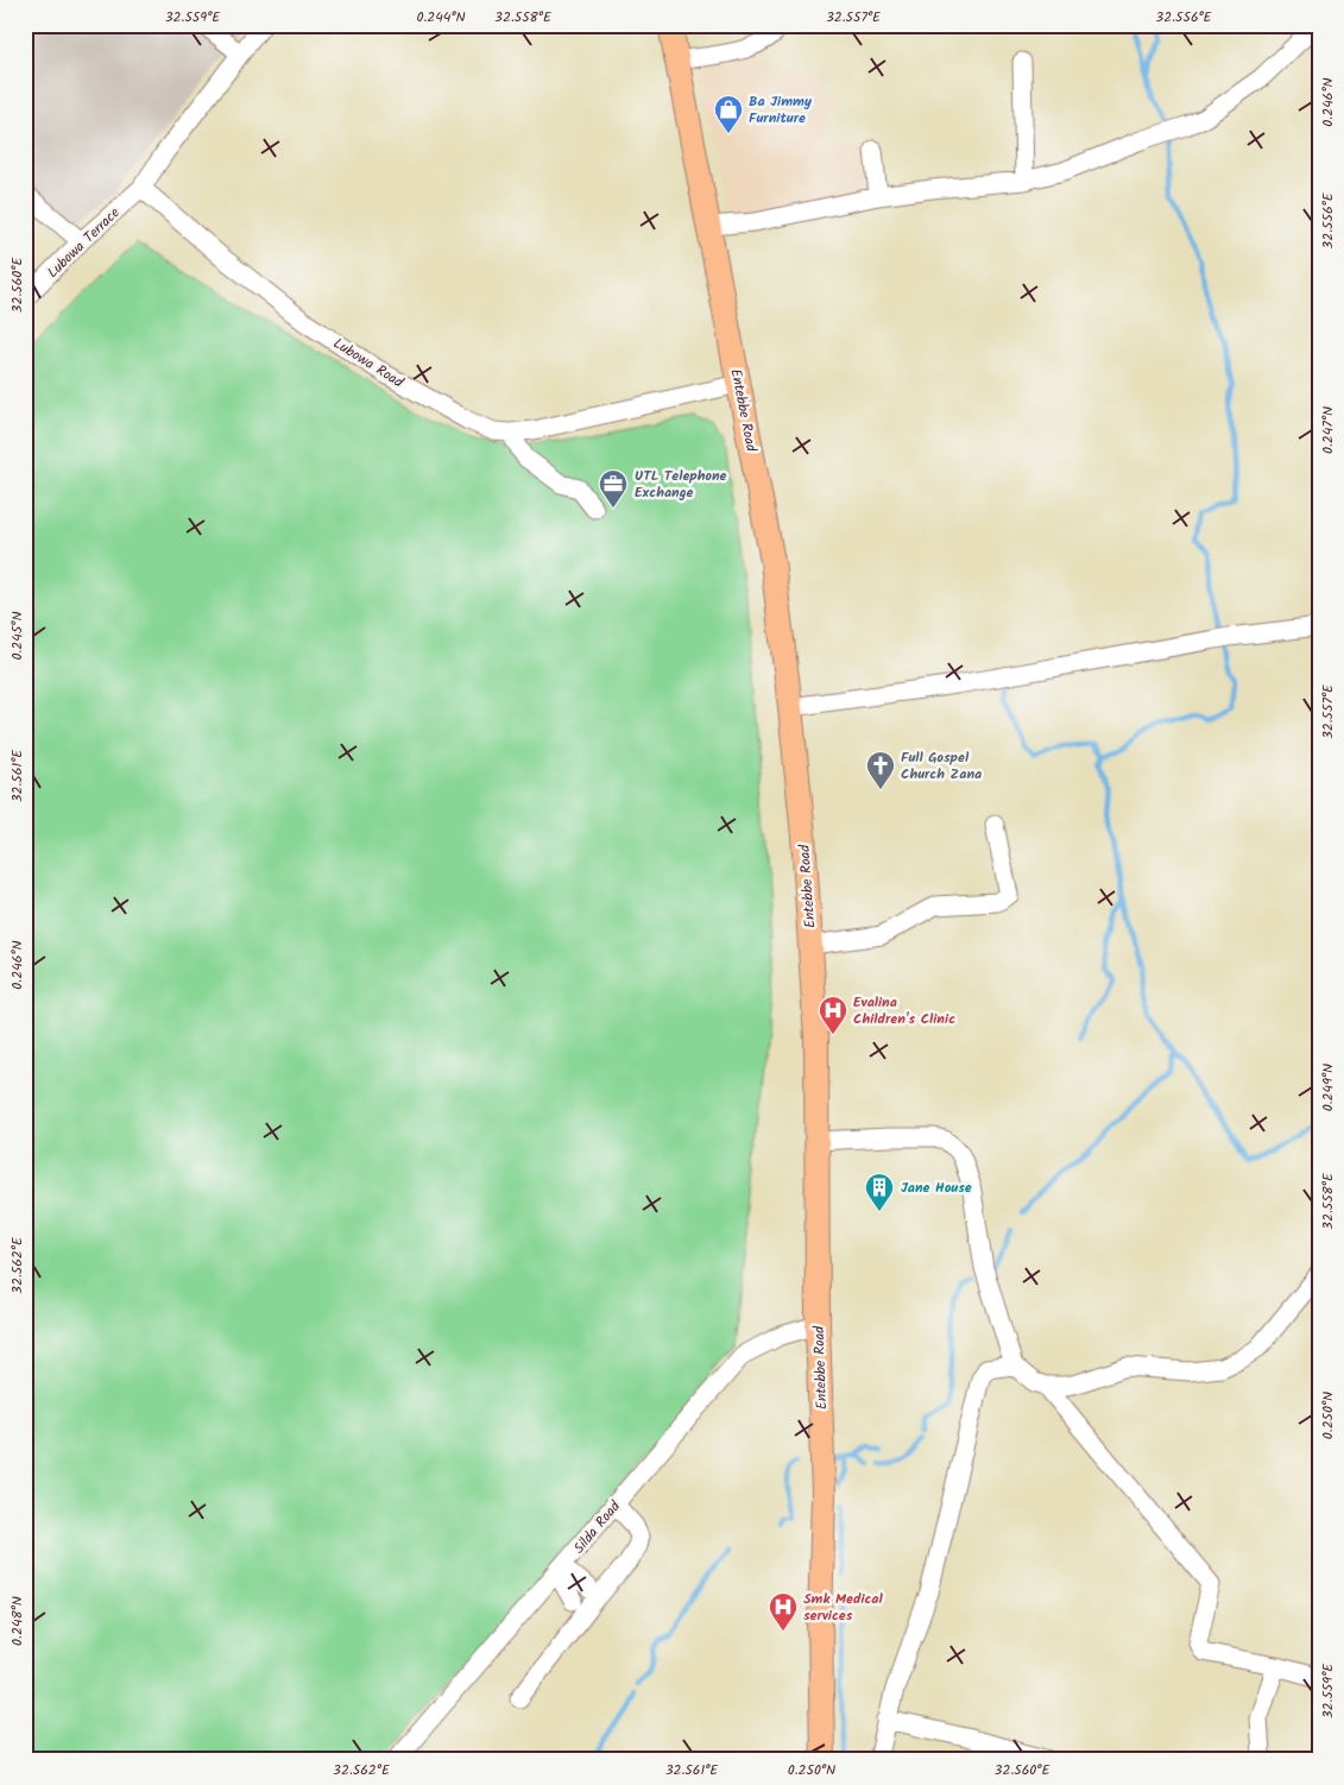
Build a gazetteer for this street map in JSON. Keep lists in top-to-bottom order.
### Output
{
  "streets": {
    "main road": ["Entebbe Road"],
    "street": ["Lubowa Terrace", "Lubowa Road", "Silda Road"]
  },
  "crossings": [
    ["Lubowa Terrace", "Lubowa Road"],
    ["Lubowa Road", "Entebbe Road"],
    ["Entebbe Road", "Silda Road"]
  ],
  "places": {
    "shop": ["Ba Jimmy Furniture"],
    "office": ["UTL Telephone Exchange"],
    "church": ["Full Gospel Church Zana"],
    "hospital": ["Evalina Children's Clinic", "Smk Medical services"],
    "building": ["Jane House"]
  },
  "coordinates": [
    "32.559°E",
    "0.244°N",
    "32.558°E",
    "32.557°E",
    "32.556°E",
    "0.246°N",
    "32.560°E",
    "0.247°N",
    "0.245°N",
    "32.561°E",
    "0.249°N",
    "32.562°E",
    "0.250°N",
    "0.248°N"
  ]
}
